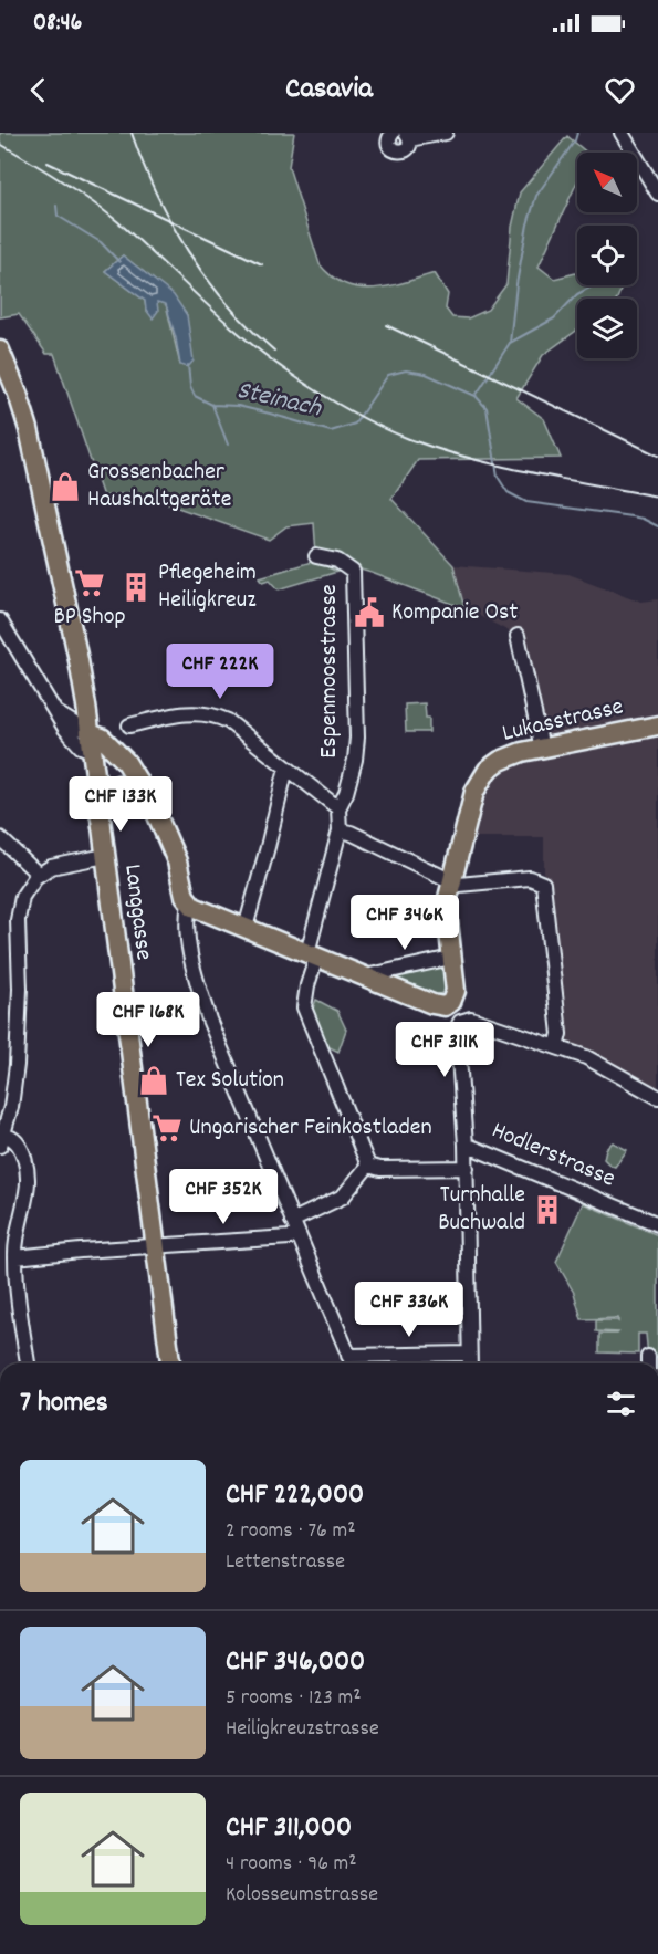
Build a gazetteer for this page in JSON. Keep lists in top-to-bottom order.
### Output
{
  "streets": {
    "main road": ["Lukasstrasse", "Langgasse"],
    "street": ["Espenmoosstrasse", "Hodlerstrasse"]
  },
  "water": ["Steinach"],
  "places": {
    "shop": ["Grossenbacher Haushaltgeräte", "Tex Solution"],
    "supermarket": ["BP Shop", "Ungarischer Feinkostladen"],
    "building": ["Pflegeheim Heiligkreuz", "Turnhalle Buchwald"],
    "public building": ["Kompanie Ost"]
  },
  "north": "top left",
  "page": {
    "status": "08:46",
    "header": "Casavia",
    "price": [
      "CHF 222K",
      "CHF 133K",
      "CHF 346K",
      "CHF 168K",
      "CHF 311K",
      "CHF 352K",
      "CHF 336K"
    ],
    "heading": "7 homes",
    "list": [
      {
        "name": "CHF 222,000",
        "note": "2 rooms · 76 m² · Lettenstrasse"
      },
      {
        "name": "CHF 346,000",
        "note": "5 rooms · 123 m² · Heiligkreuzstrasse"
      },
      {
        "name": "CHF 311,000",
        "note": "4 rooms · 96 m² · Kolosseumstrasse"
      }
    ]
  }
}
